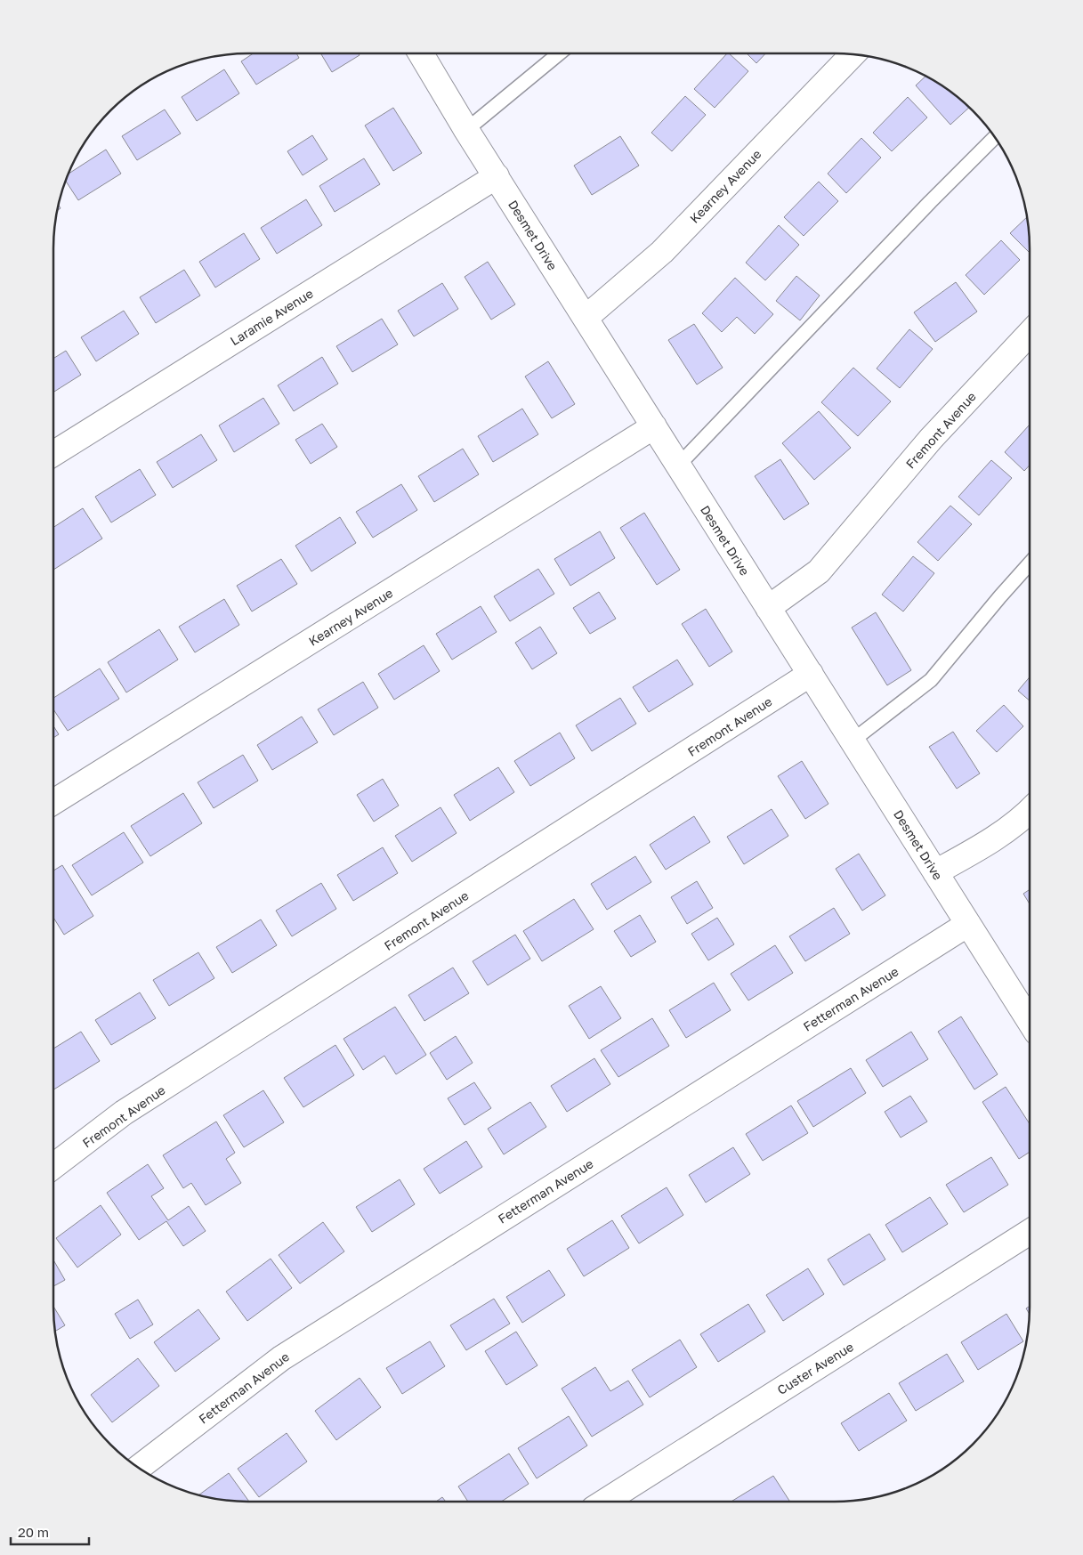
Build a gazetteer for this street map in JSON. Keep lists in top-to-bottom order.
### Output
{
  "streets": {
    "street": [
      "Kearney Avenue",
      "Desmet Drive",
      "Laramie Avenue",
      "Fremont Avenue",
      "Fetterman Avenue",
      "Custer Avenue"
    ]
  },
  "crossings": [
    ["Kearney Avenue", "Desmet Drive"],
    ["Desmet Drive", "Laramie Avenue"],
    ["Desmet Drive", "Fremont Avenue"],
    ["Desmet Drive", "Fetterman Avenue"]
  ],
  "scale_bar": "20 m"
}
